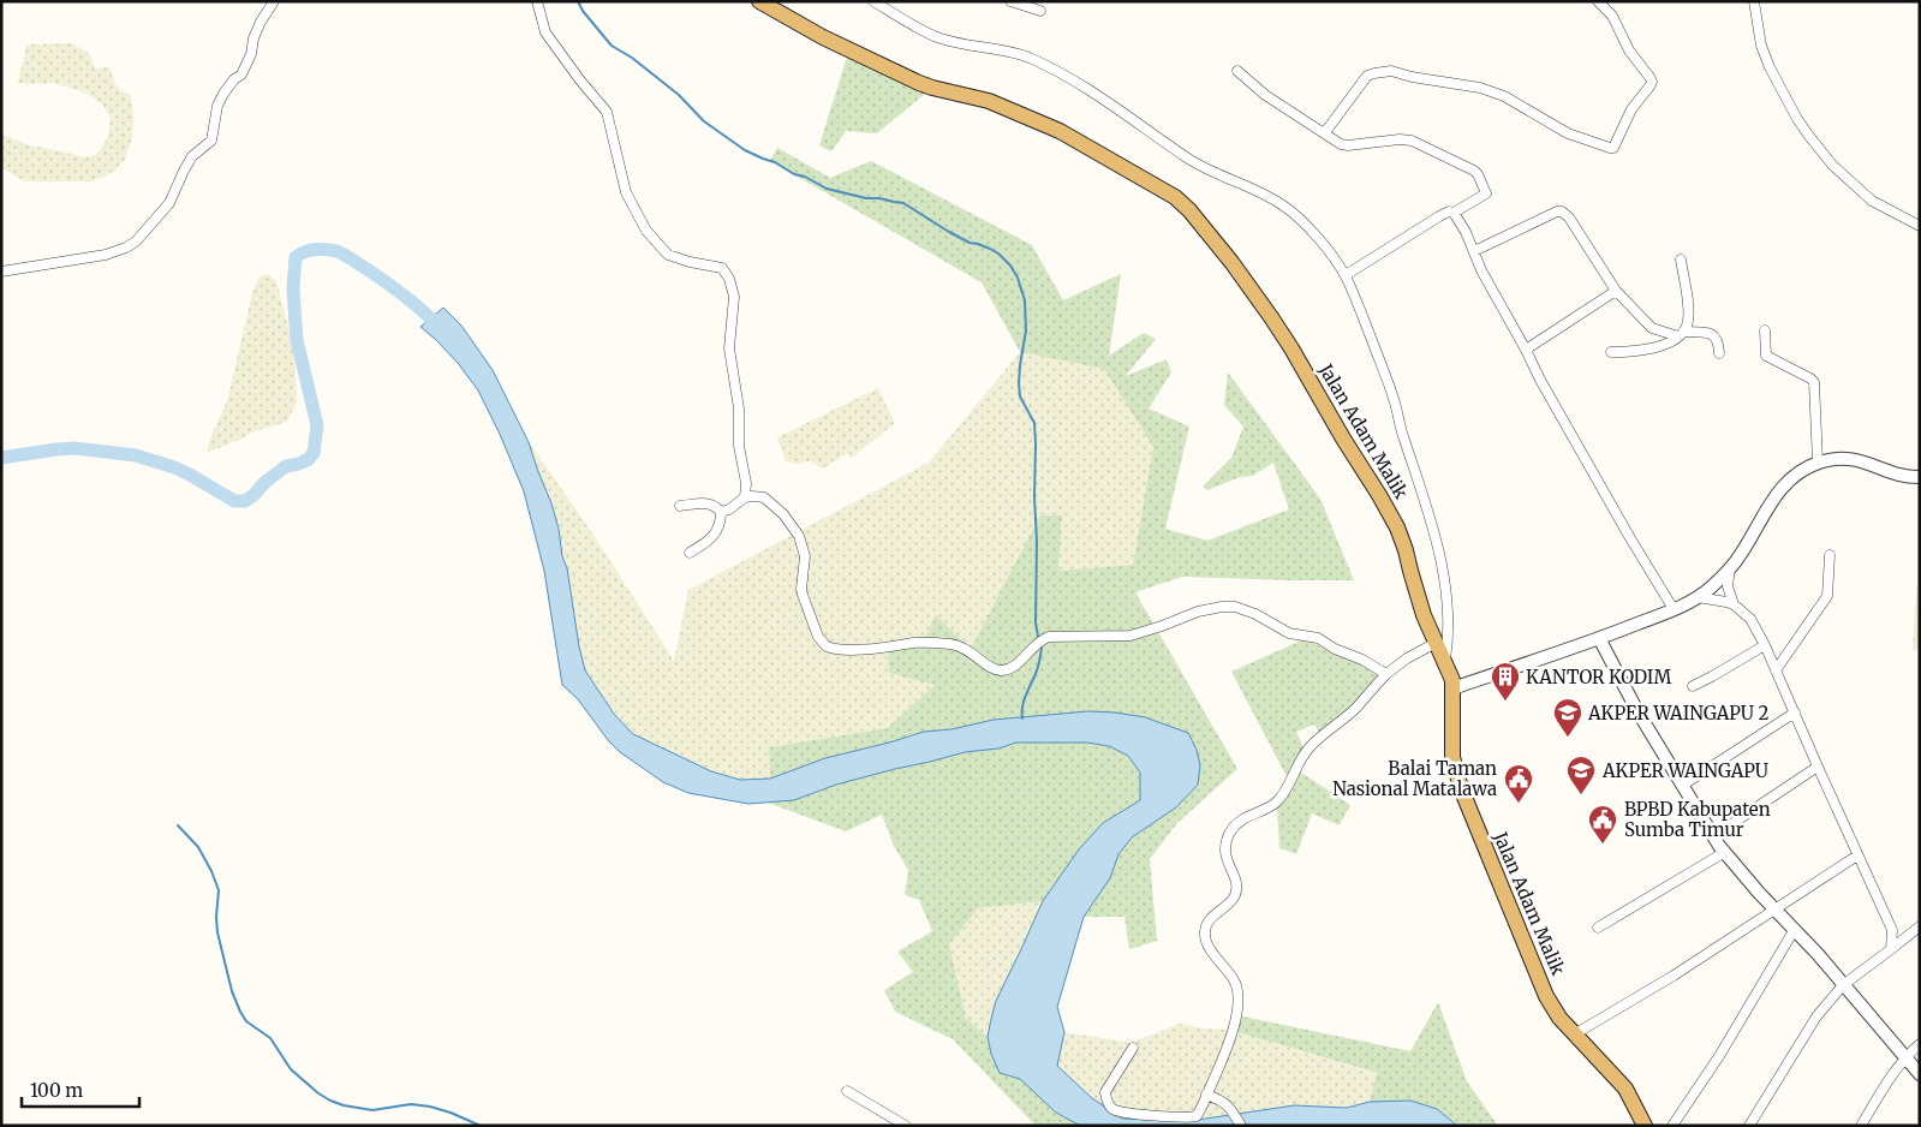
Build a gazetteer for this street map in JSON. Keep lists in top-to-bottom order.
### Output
{
  "streets": {
    "highway": ["Jalan Adam Malik"]
  },
  "places": {
    "building": ["KANTOR KODIM"],
    "school or university": ["AKPER WAINGAPU 2", "AKPER WAINGAPU"],
    "public building": ["Balai Taman Nasional Matalawa", "BPBD Kabupaten Sumba Timur"]
  },
  "scale_bar": "100 m"
}
